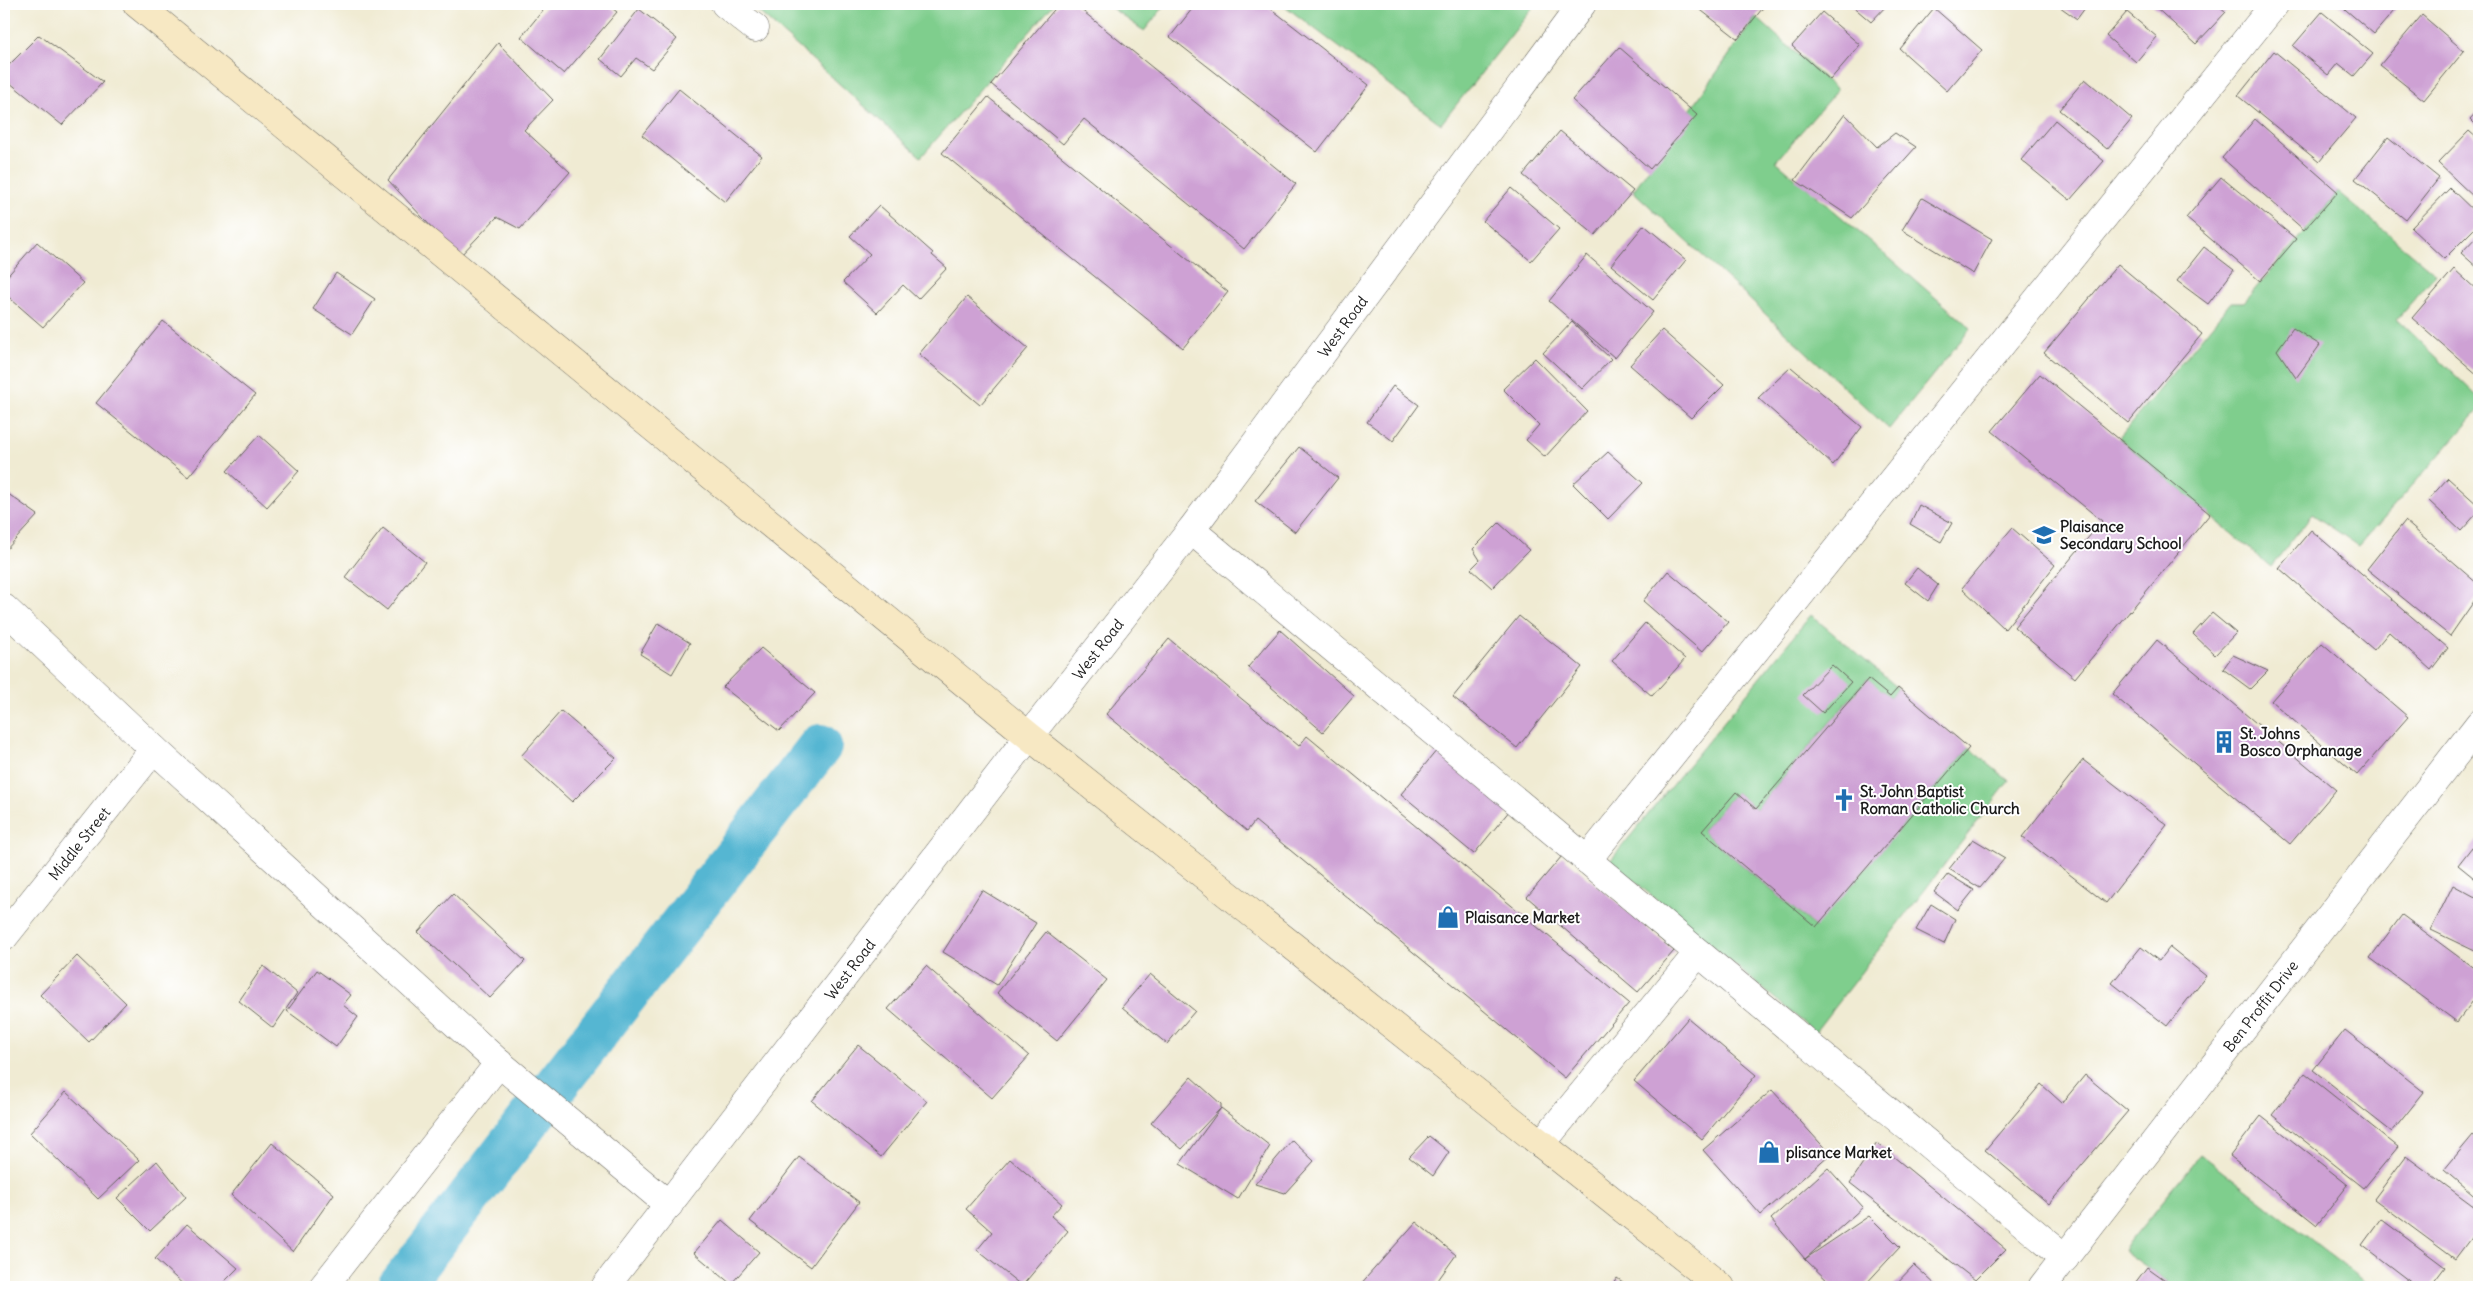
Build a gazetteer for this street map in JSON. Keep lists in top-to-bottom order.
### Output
{
  "streets": {
    "street": ["West Road", "Middle Street", "Ben Proffit Drive"]
  },
  "places": {
    "school or university": ["Plaisance Secondary School"],
    "building": ["St. Johns Bosco Orphanage"],
    "church": ["St. John Baptist Roman Catholic Church"],
    "shop": ["Plaisance Market", "plisance Market"]
  }
}
